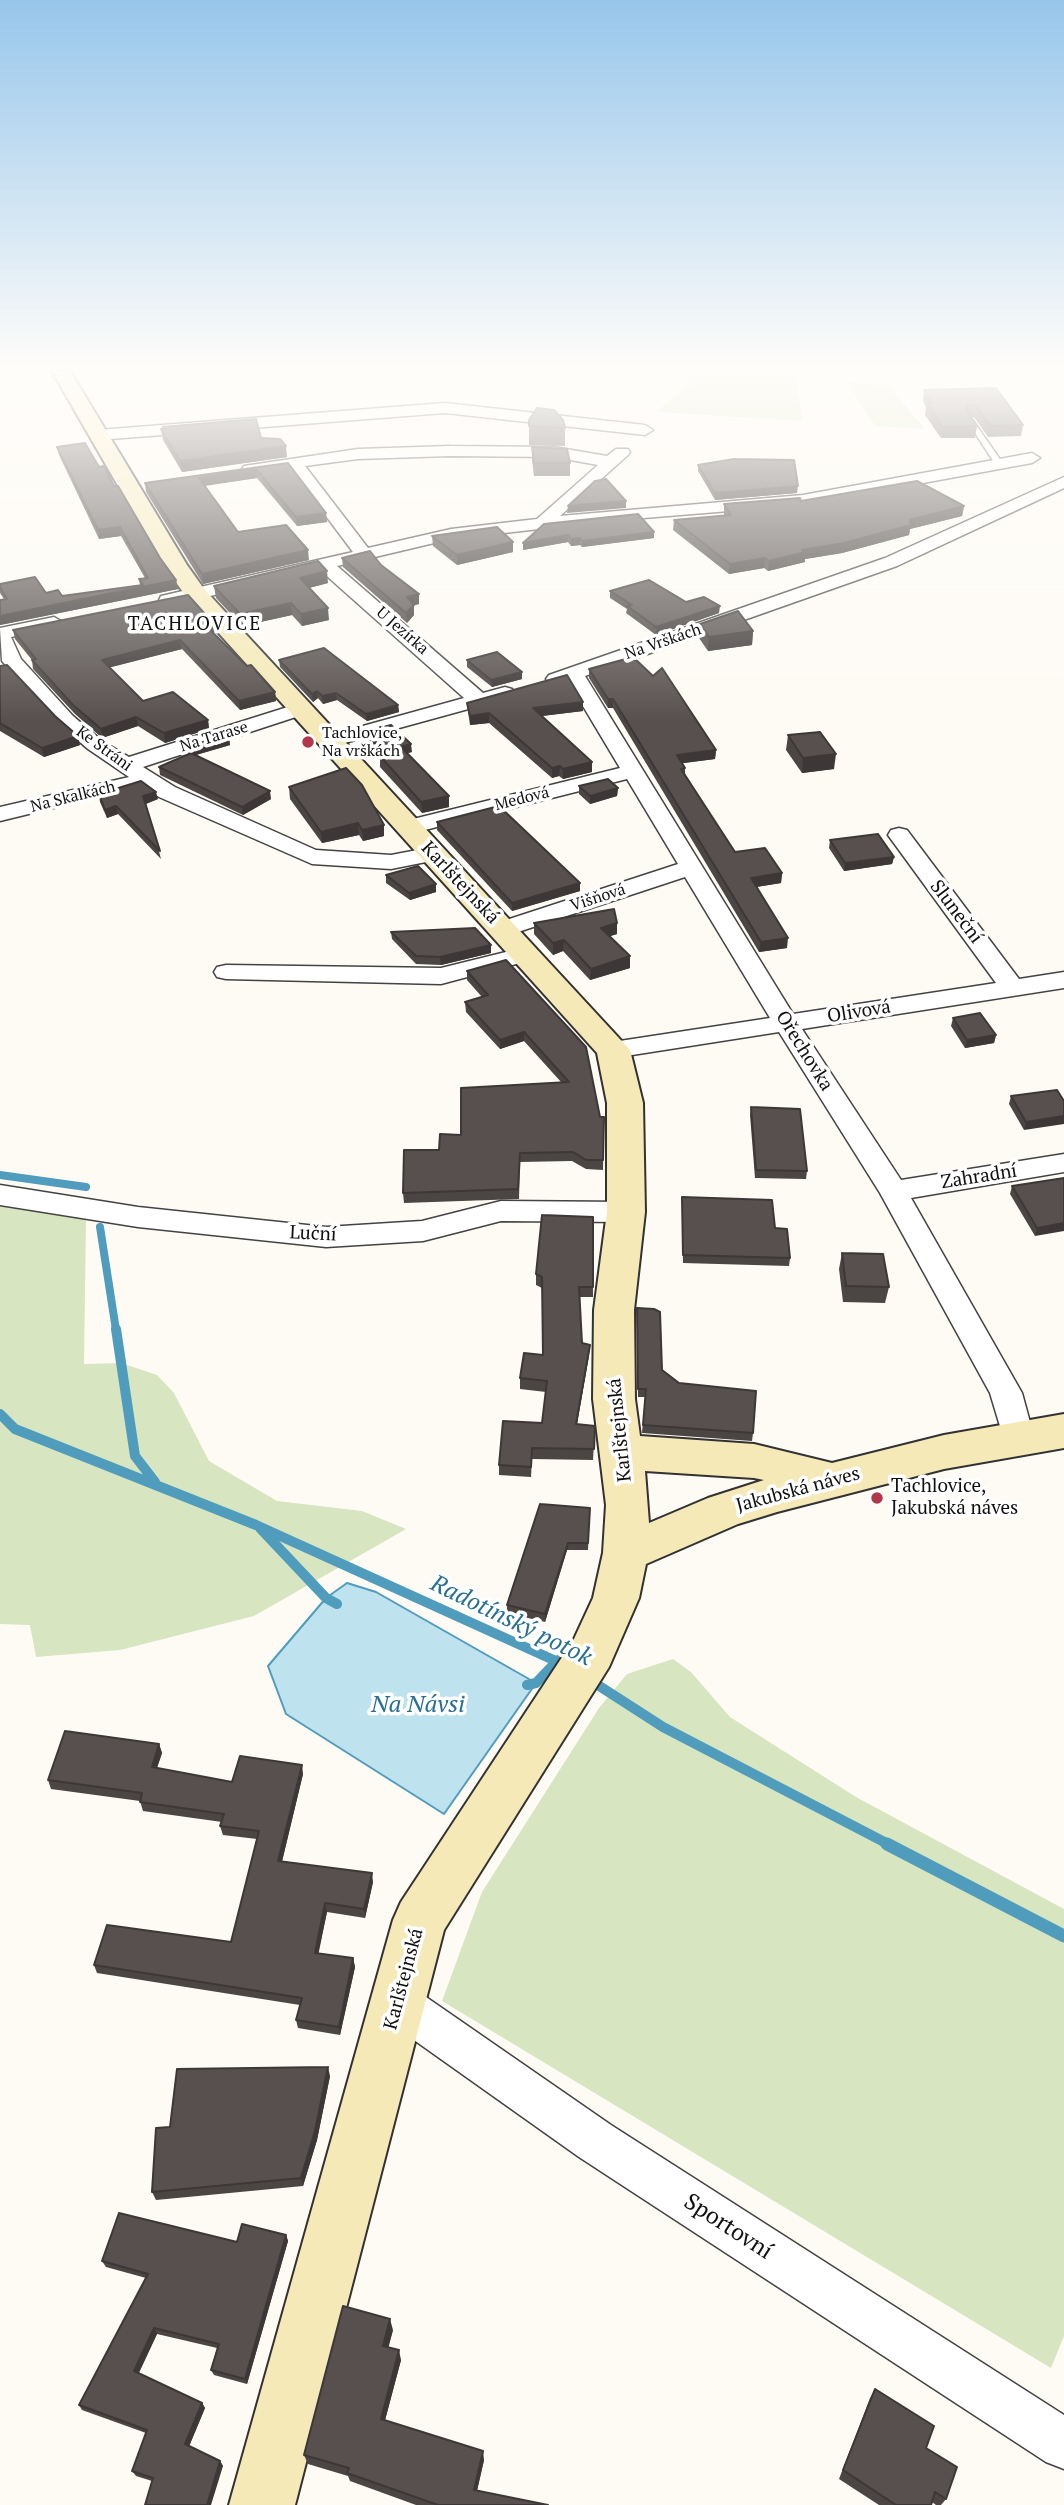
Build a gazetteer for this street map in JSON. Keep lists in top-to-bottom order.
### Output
{
  "streets": {
    "main road": ["Karlštejnská", "Jakubská náves"],
    "street": [
      "U Jezírka",
      "Na Vrškách",
      "Na Tarase",
      "Ke Stráni",
      "Na Skalkách",
      "Medová",
      "Višňová",
      "Sluneční",
      "Olivová",
      "Ořechovka",
      "Zahradní",
      "Luční",
      "Sportovní"
    ]
  },
  "crossings": [
    ["U Jezírka", "Na Vrškách"],
    ["Na Vrškách", "Karlštejnská"],
    ["Na Vrškách", "Ořechovka"],
    ["Na Tarase", "Ke Stráni"],
    ["Na Tarase", "Karlštejnská"],
    ["Ke Stráni", "Na Skalkách"],
    ["Ke Stráni", "Karlštejnská"],
    ["Medová", "Karlštejnská"],
    ["Medová", "Ořechovka"],
    ["Karlštejnská", "Višňová"],
    ["Karlštejnská", "Olivová"],
    ["Karlštejnská", "Luční"],
    ["Karlštejnská", "Jakubská náves"],
    ["Karlštejnská", "Sportovní"],
    ["Višňová", "Ořechovka"],
    ["Sluneční", "Olivová"],
    ["Olivová", "Ořechovka"],
    ["Ořechovka", "Zahradní"],
    ["Ořechovka", "Jakubská náves"]
  ],
  "districts": ["TACHLOVICE"],
  "water": ["Radotínský potok", "Na Návsi"],
  "places": ["Tachlovice, Na vrškách", "Tachlovice, Jakubská náves"]
}
